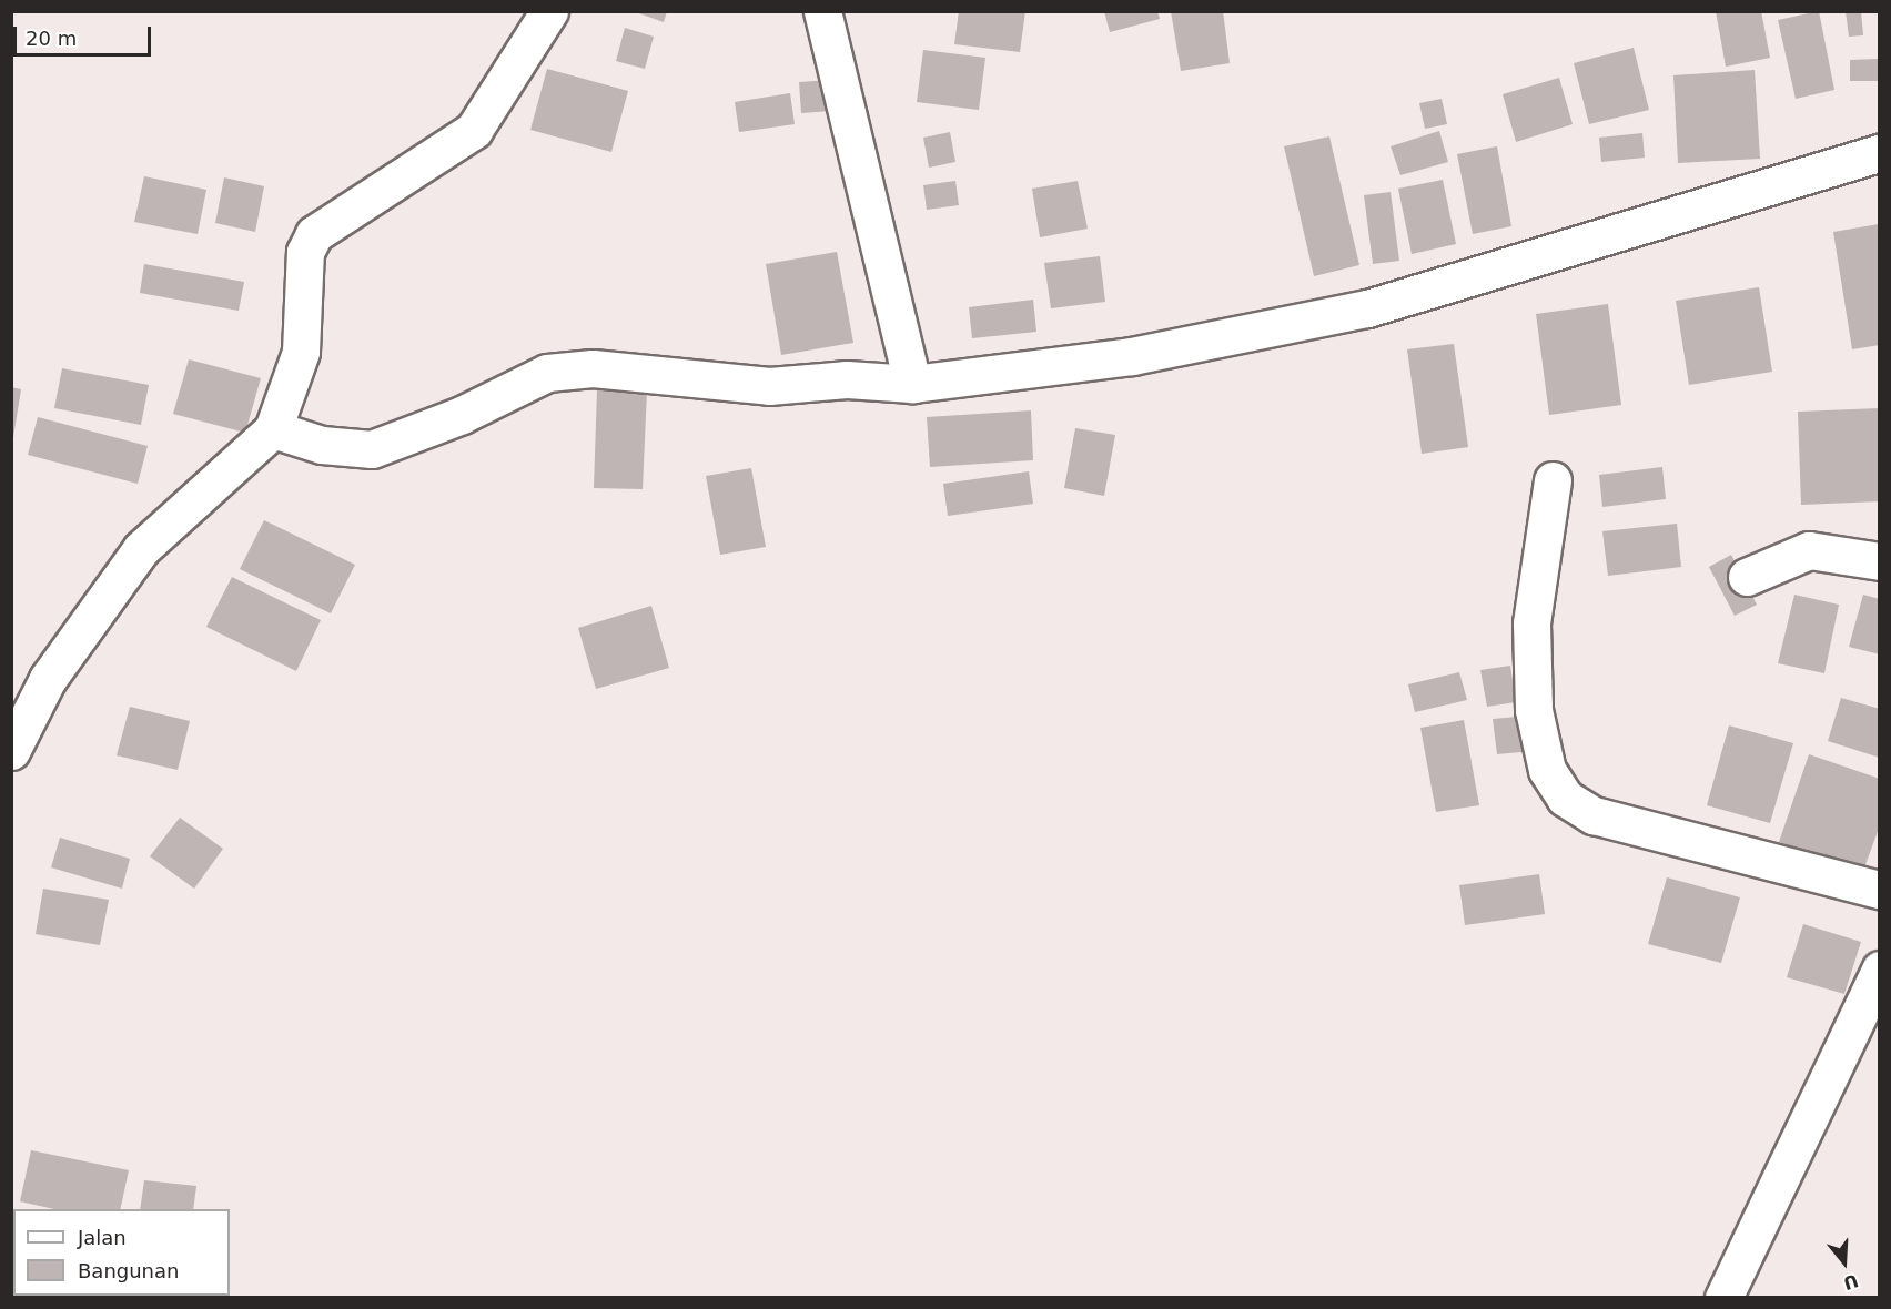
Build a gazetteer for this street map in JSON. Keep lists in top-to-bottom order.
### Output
{
  "legend": ["Jalan", "Bangunan"],
  "scale_bar": "20 m",
  "north": "bottom"
}
